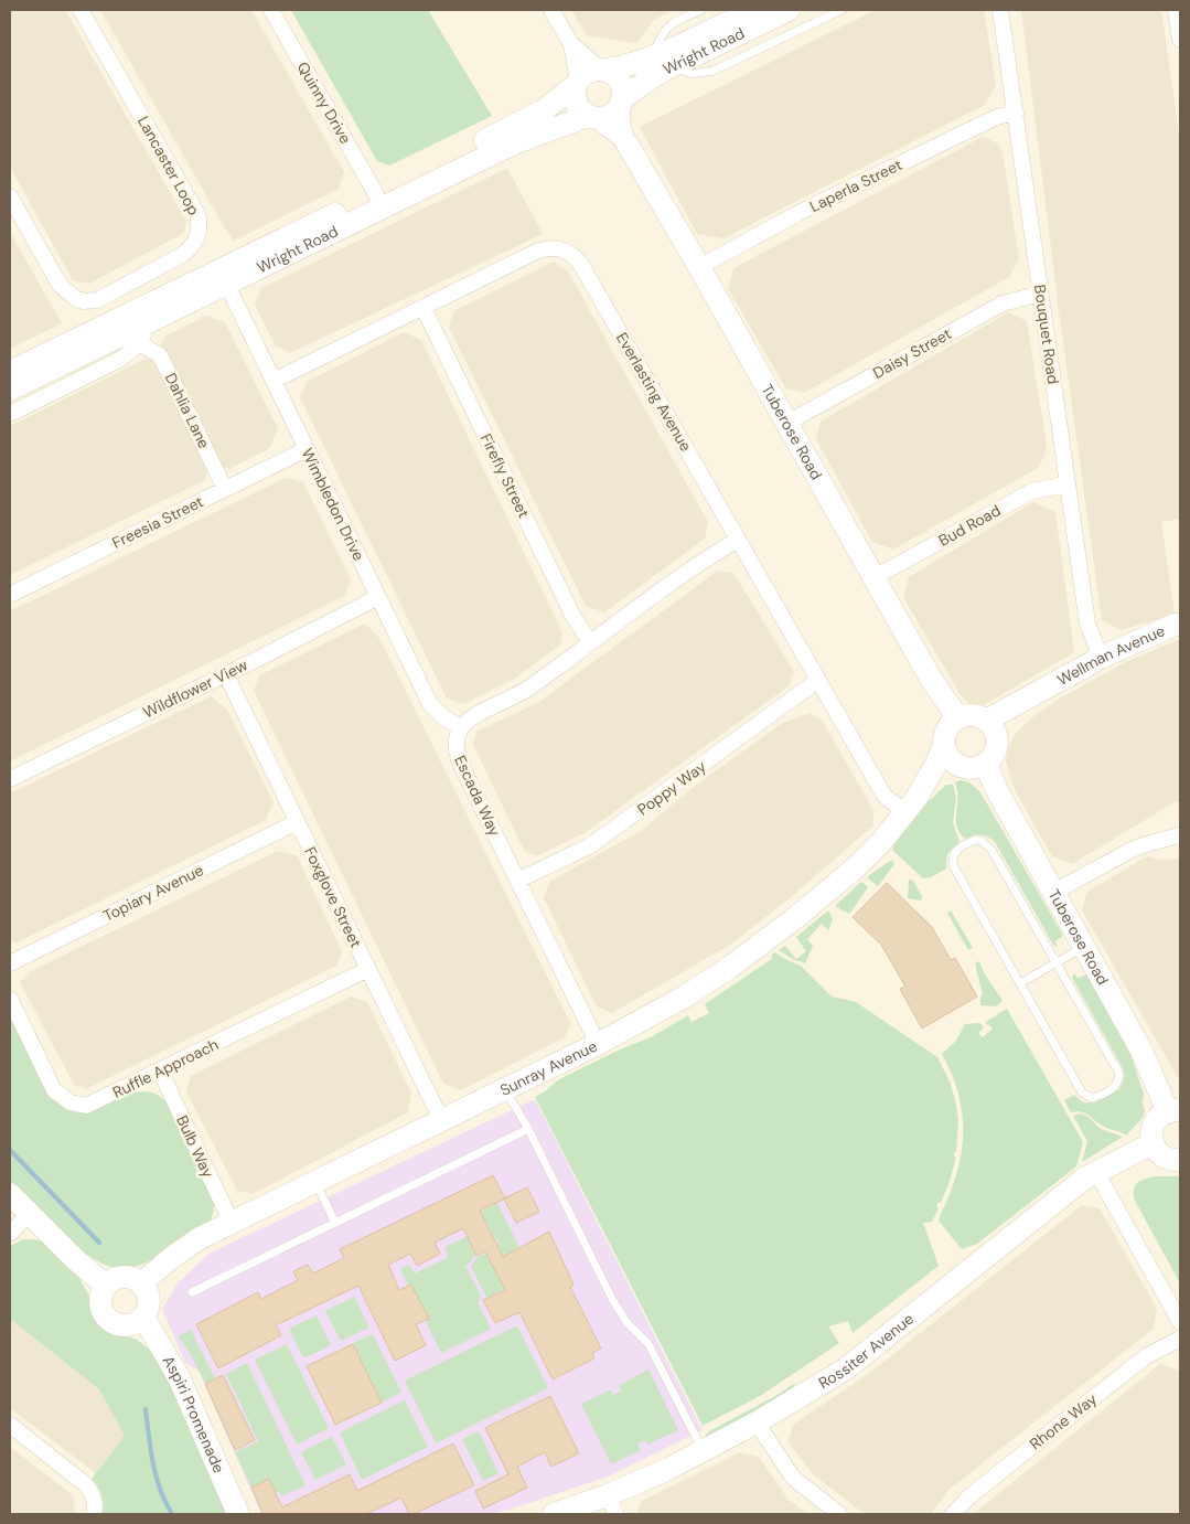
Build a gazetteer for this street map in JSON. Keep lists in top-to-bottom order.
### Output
{
  "streets": {
    "street": [
      "Wright Road",
      "Quinny Drive",
      "Lancaster Loop",
      "Laperla Street",
      "Bouquet Road",
      "Daisy Street",
      "Everlasting Avenue",
      "Dahlia Lane",
      "Tuberose Road",
      "Firefly Street",
      "Wimbledon Drive",
      "Freesia Street",
      "Bud Road",
      "Wellman Avenue",
      "Wildflower View",
      "Poppy Way",
      "Escada Way",
      "Topiary Avenue",
      "Foxglove Street",
      "Ruffle Approach",
      "Sunray Avenue",
      "Bulb Way",
      "Rossiter Avenue",
      "Aspiri Promenade",
      "Rhone Way"
    ]
  },
  "crossings": [
    ["Wright Road", "Quinny Drive"],
    ["Wright Road", "Dahlia Lane"],
    ["Wright Road", "Tuberose Road"],
    ["Wright Road", "Wimbledon Drive"],
    ["Laperla Street", "Bouquet Road"],
    ["Laperla Street", "Tuberose Road"],
    ["Bouquet Road", "Daisy Street"],
    ["Bouquet Road", "Bud Road"],
    ["Bouquet Road", "Wellman Avenue"],
    ["Daisy Street", "Tuberose Road"],
    ["Everlasting Avenue", "Firefly Street"],
    ["Everlasting Avenue", "Wimbledon Drive"],
    ["Everlasting Avenue", "Poppy Way"],
    ["Everlasting Avenue", "Sunray Avenue"],
    ["Dahlia Lane", "Freesia Street"],
    ["Tuberose Road", "Bud Road"],
    ["Tuberose Road", "Wellman Avenue"],
    ["Tuberose Road", "Sunray Avenue"],
    ["Wimbledon Drive", "Freesia Street"],
    ["Wimbledon Drive", "Wildflower View"],
    ["Wimbledon Drive", "Escada Way"],
    ["Wellman Avenue", "Sunray Avenue"],
    ["Wildflower View", "Foxglove Street"],
    ["Poppy Way", "Escada Way"],
    ["Escada Way", "Sunray Avenue"],
    ["Topiary Avenue", "Foxglove Street"],
    ["Foxglove Street", "Ruffle Approach"],
    ["Foxglove Street", "Sunray Avenue"],
    ["Ruffle Approach", "Bulb Way"],
    ["Sunray Avenue", "Bulb Way"],
    ["Sunray Avenue", "Aspiri Promenade"]
  ]
}
